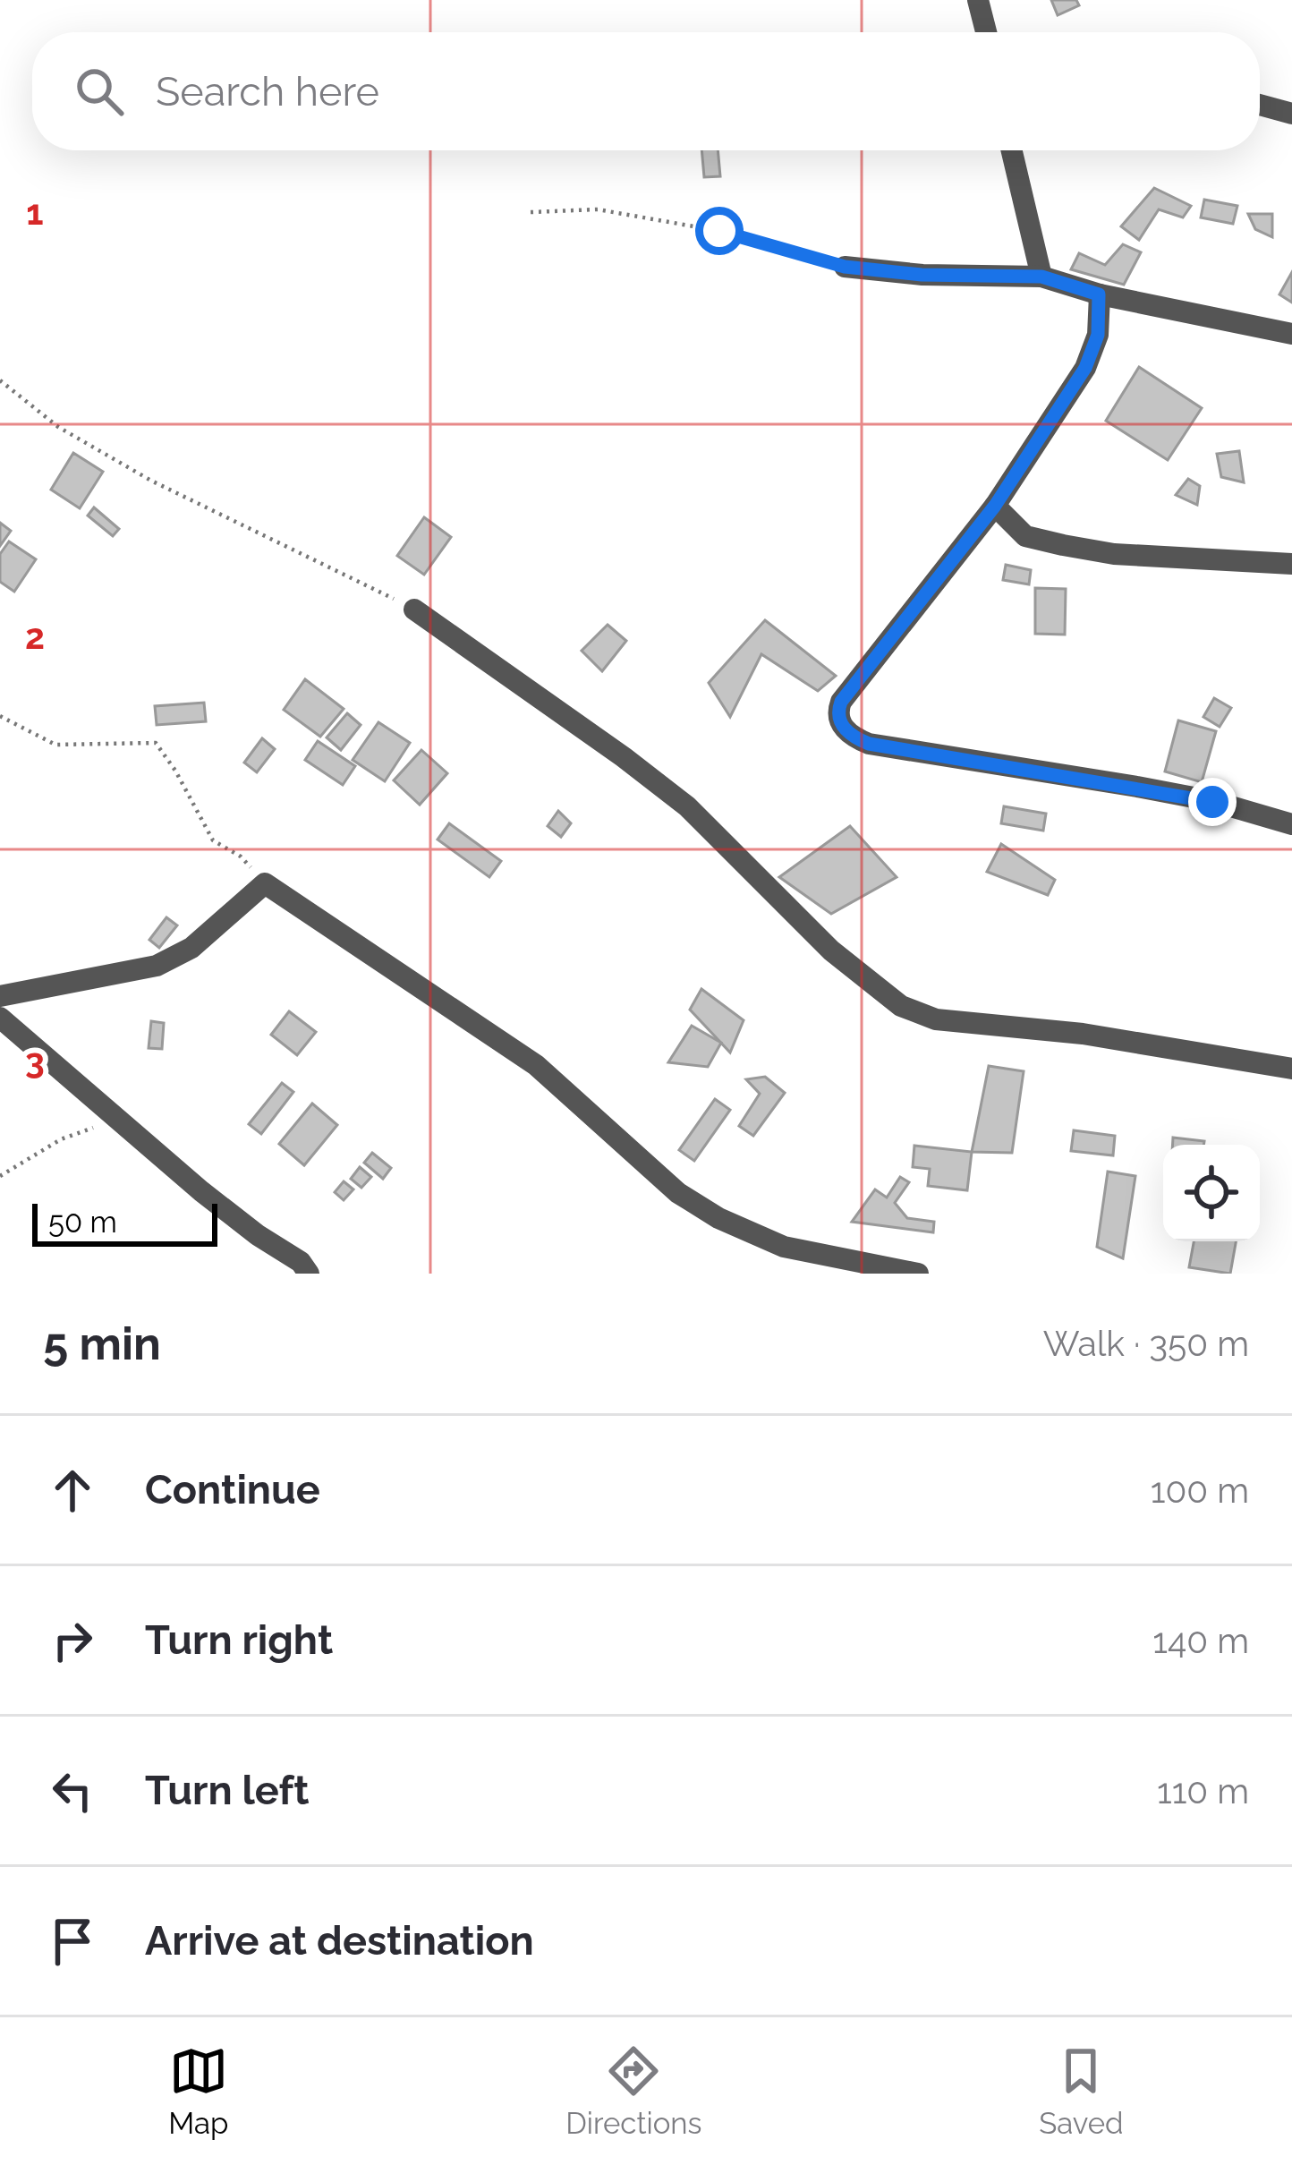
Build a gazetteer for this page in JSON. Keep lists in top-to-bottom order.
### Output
{
  "scale_bar": "50 m",
  "page": {
    "search": "Search here",
    "scale": "50 m",
    "heading": ["5 min", "Walk · 350 m"],
    "list": [
      ["Continue", "100 m"],
      ["Turn right", "140 m"],
      ["Turn left", "110 m"],
      "Arrive at destination"
    ],
    "nav": ["Map", "Directions", "Saved"]
  },
  "grid": {
    "rows": ["1", "2", "3"]
  }
}
